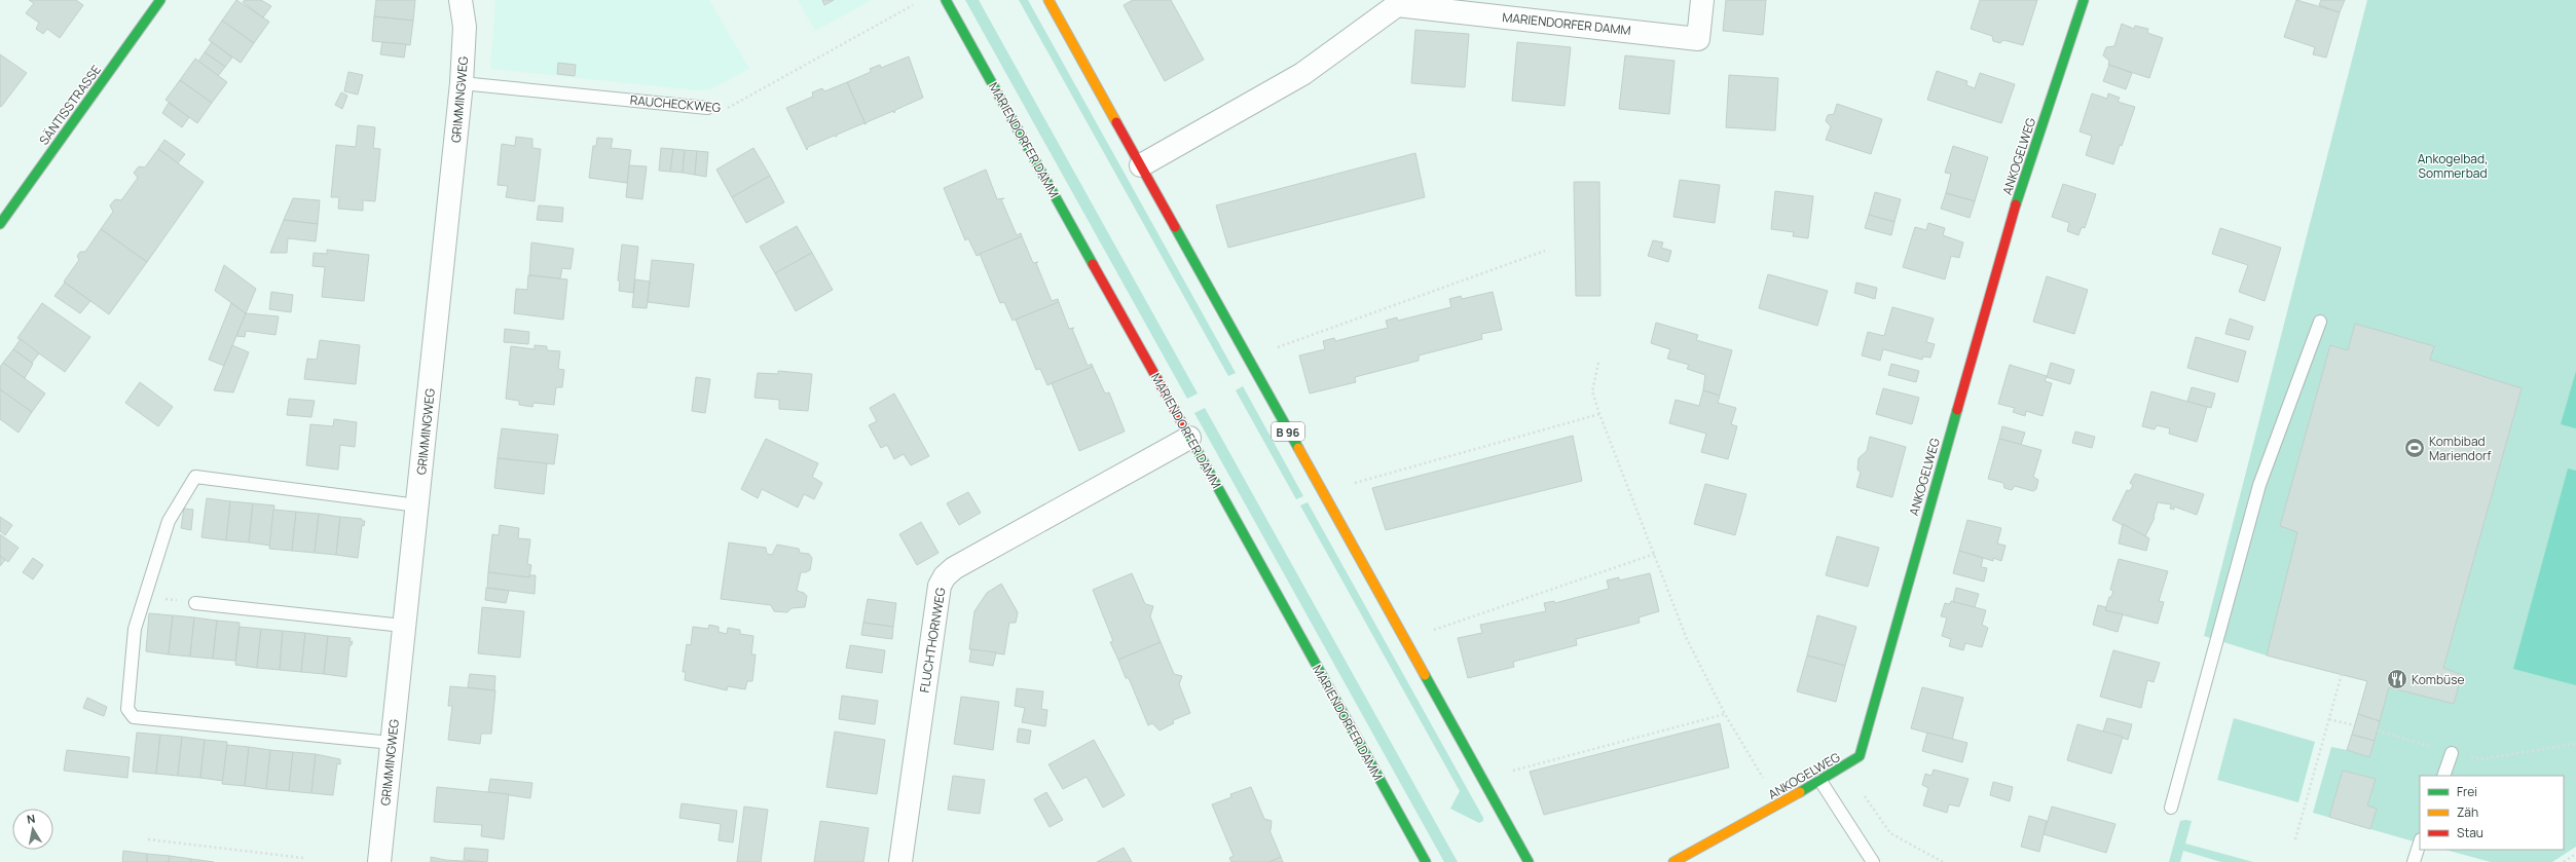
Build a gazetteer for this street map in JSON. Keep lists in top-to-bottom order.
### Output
{
  "streets": {
    "main road": [
      "MARIENDORFER DAMM",
      "SÄNTISSTRASSE",
      "ANKOGELWEG",
      "B 96"
    ],
    "street": ["GRIMMINGWEG", "FLUCHTHORNWEG"],
    "lane": ["RAUCHECKWEG"]
  },
  "crossings": [
    ["MARIENDORFER DAMM", "B 96"],
    ["MARIENDORFER DAMM", "FLUCHTHORNWEG"],
    ["GRIMMINGWEG", "RAUCHECKWEG"]
  ],
  "parks": ["Ankogelbad, Sommerbad"],
  "places": {
    "sports": ["Kombibad Mariendorf"],
    "restaurant": ["Kombüse"]
  },
  "legend": ["Frei", "Zäh", "Stau"],
  "north": "top"
}
